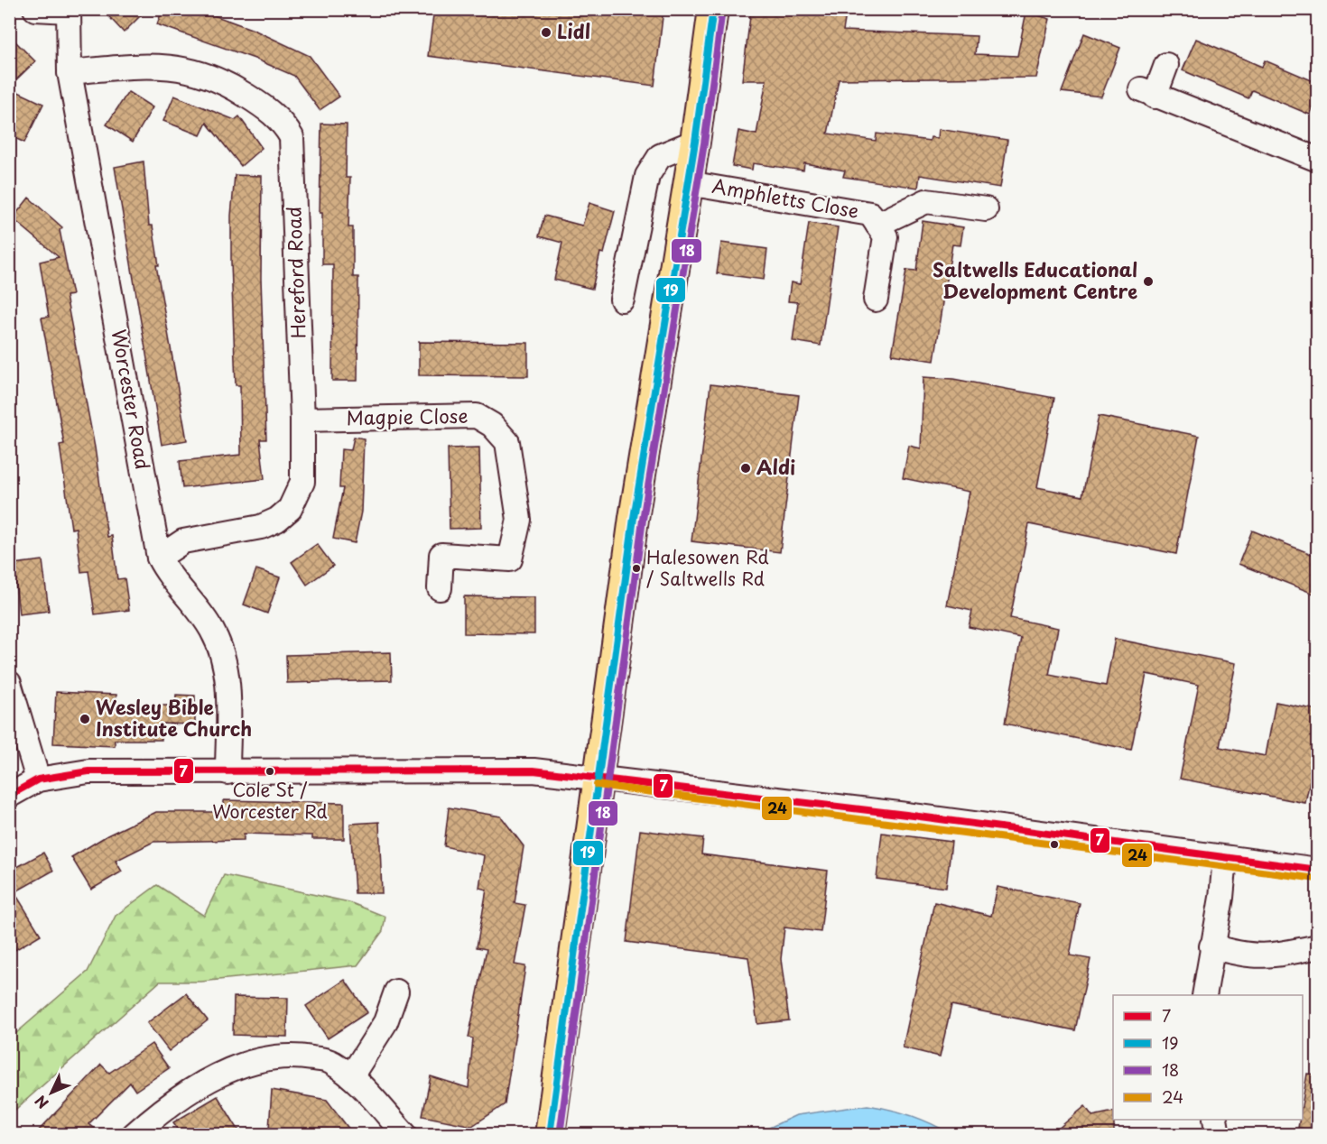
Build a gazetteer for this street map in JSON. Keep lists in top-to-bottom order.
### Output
{
  "streets": {
    "street": [
      "Amphletts Close",
      "Hereford Road",
      "Worcester Road",
      "Magpie Close"
    ]
  },
  "crossings": [
    ["Hereford Road", "Worcester Road"],
    ["Hereford Road", "Magpie Close"]
  ],
  "places": [
    "Lidl",
    "Saltwells Educational Development Centre",
    "Aldi",
    "Halesowen Rd / Saltwells Rd",
    "Wesley Bible Institute Church",
    "Cole St / Worcester Rd"
  ],
  "lines": [
    "transit line 19",
    "transit line 18",
    "transit line 7",
    "transit line 24"
  ],
  "legend": [
    "7",
    "19",
    "18",
    "24"
  ],
  "north": "bottom left"
}
